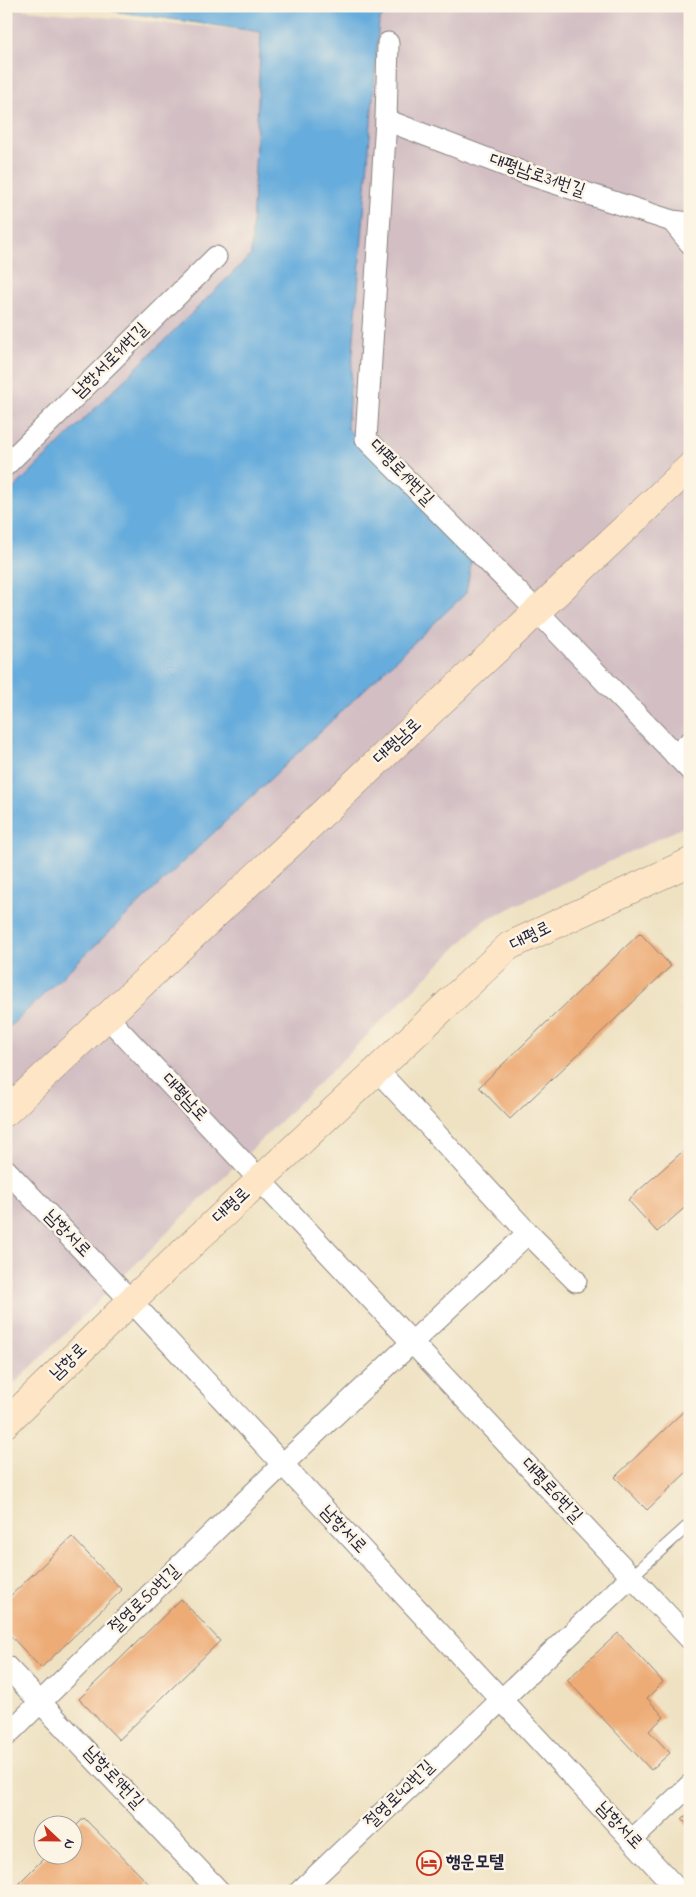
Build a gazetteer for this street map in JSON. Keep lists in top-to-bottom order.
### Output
{
  "streets": {
    "street": [
      "대평남로31번길",
      "남항서로91번길",
      "대평로19번길",
      "대평남로",
      "대평로",
      "남항서로",
      "남항로",
      "대평로6번길",
      "절영로50번길",
      "남항로9번길",
      "절영로42번길"
    ]
  },
  "crossings": [
    ["대평남로31번길", "대평로19번길"],
    ["대평로19번길", "대평남로"],
    ["대평남로", "대평로"],
    ["대평남로", "대평로6번길"],
    ["대평로", "남항서로"],
    ["대평로", "남항로"],
    ["대평로", "대평로6번길"],
    ["남항서로", "남항로"],
    ["남항서로", "절영로50번길"],
    ["남항서로", "절영로42번길"],
    ["대평로6번길", "절영로42번길"],
    ["절영로50번길", "남항로9번길"]
  ],
  "places": {
    "hotel": ["행운모텔"]
  },
  "north": "right"
}
